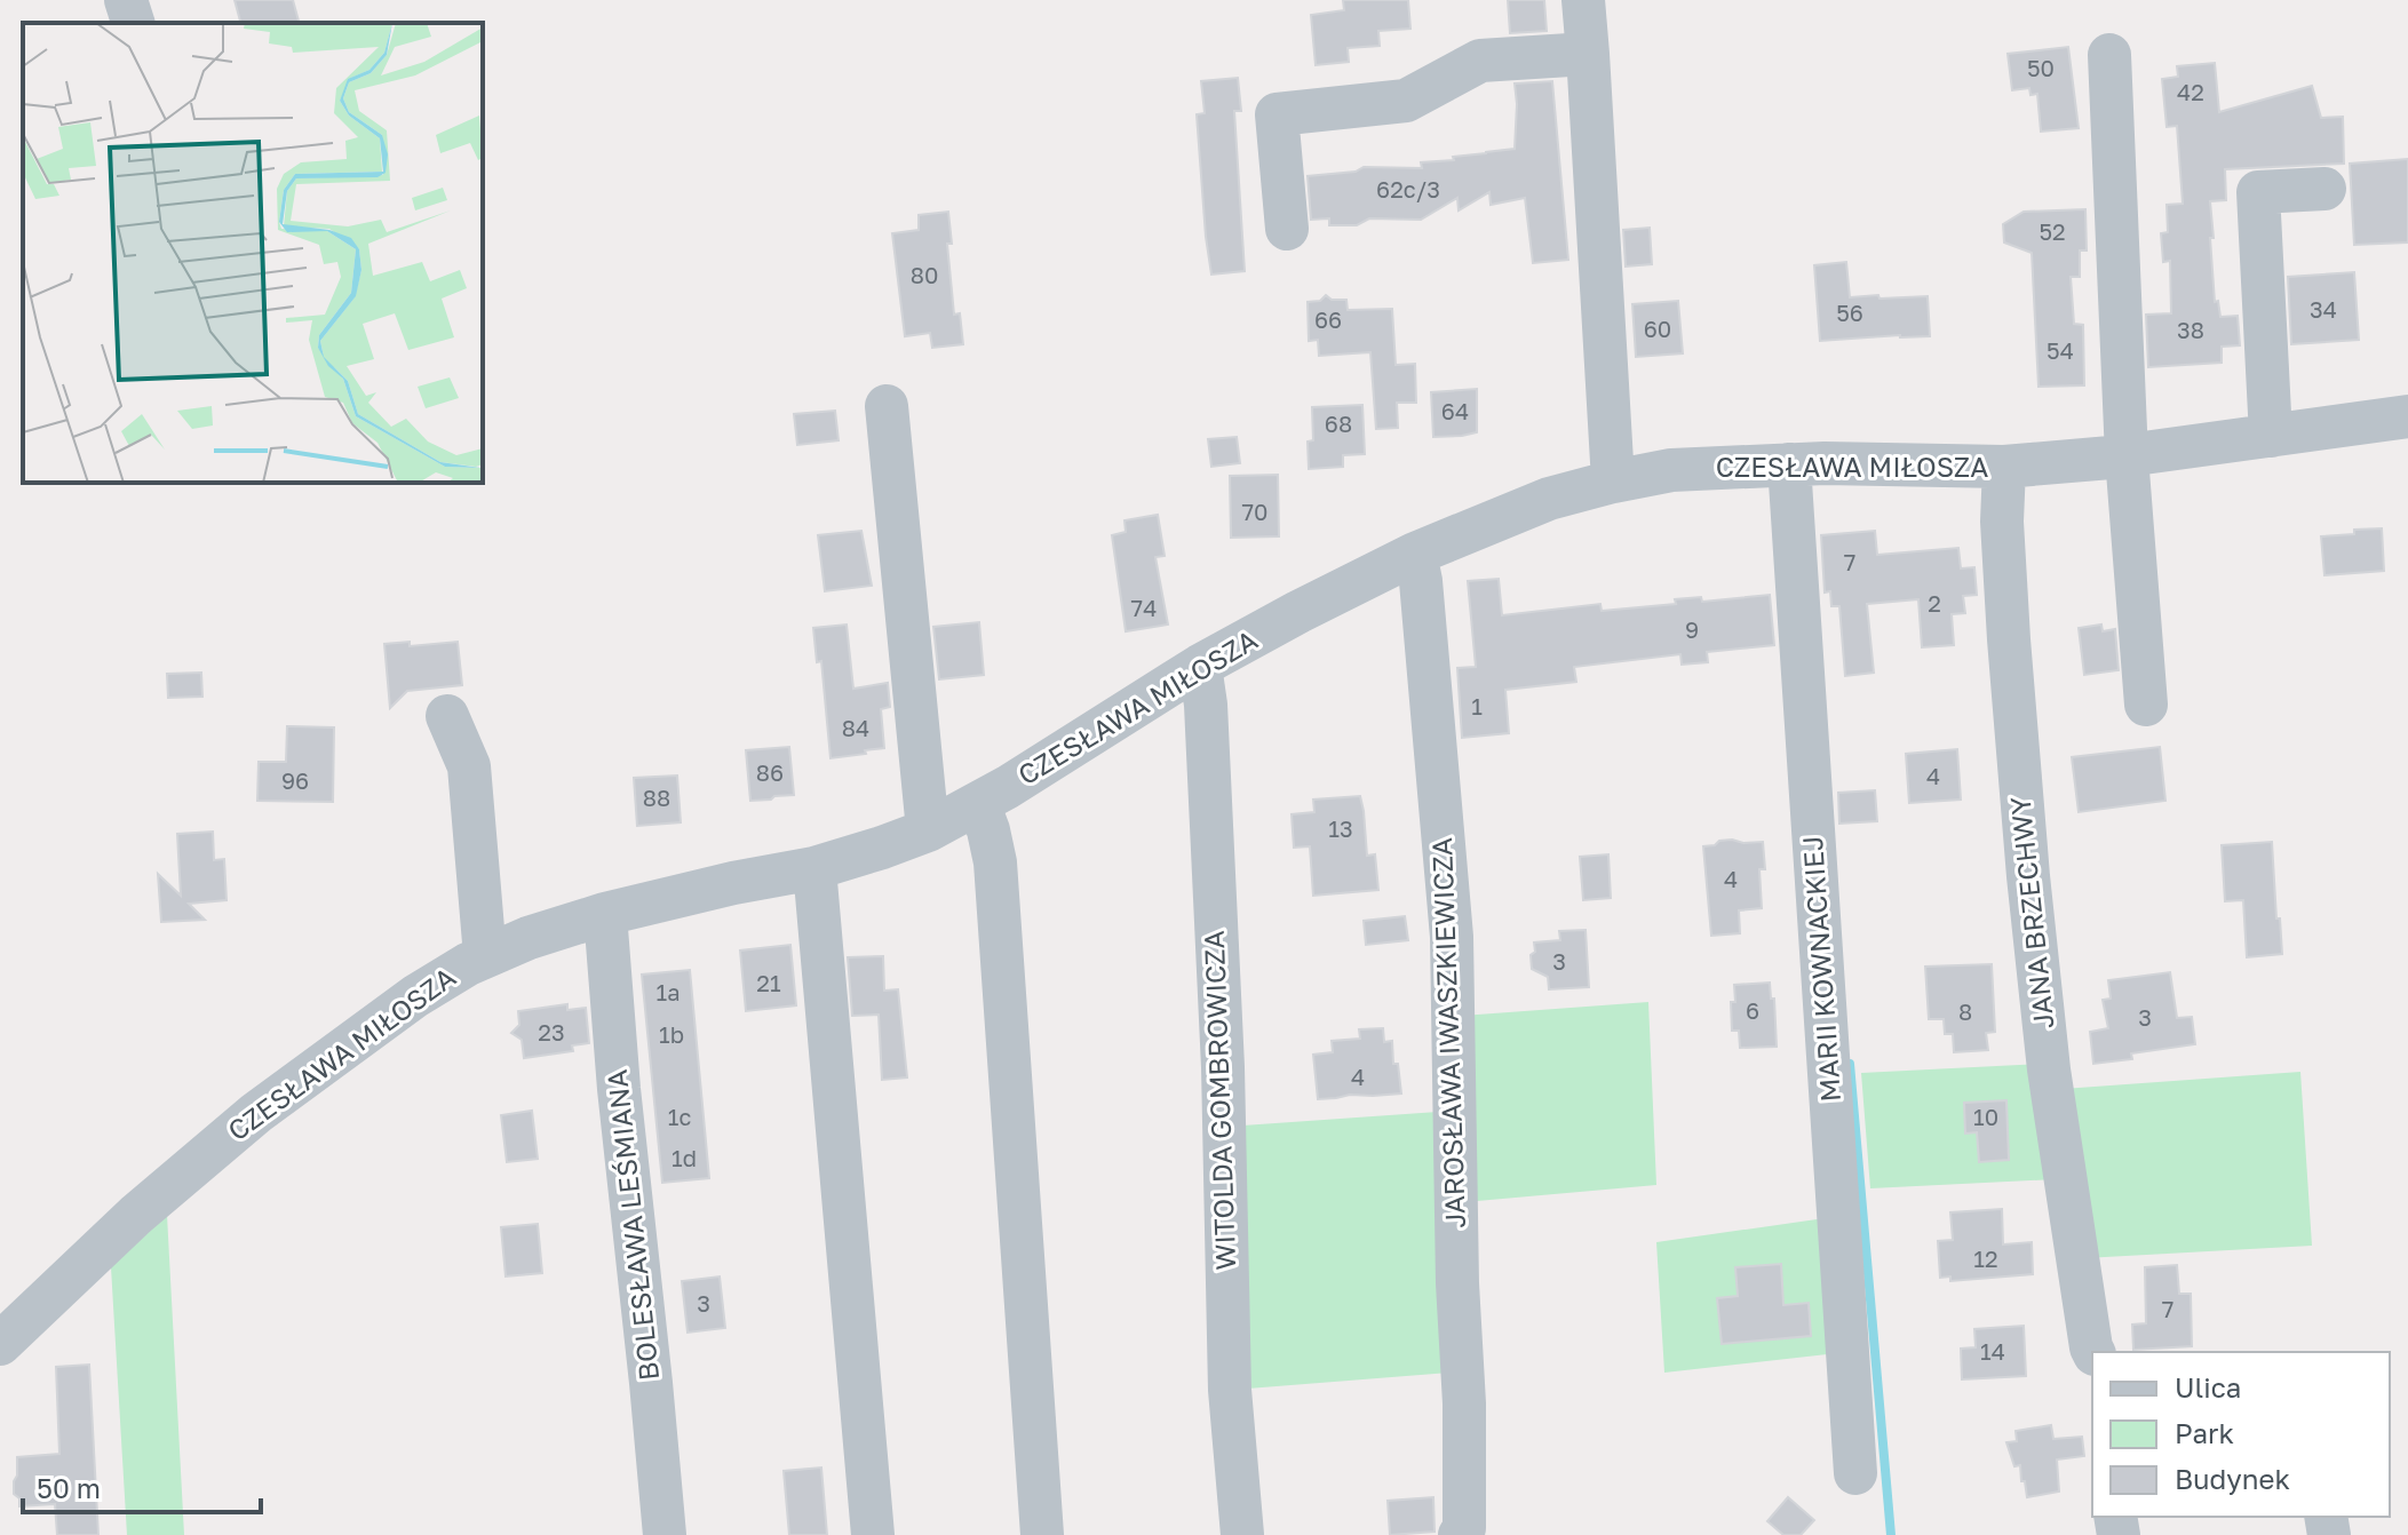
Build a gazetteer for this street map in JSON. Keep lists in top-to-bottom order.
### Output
{
  "streets": {
    "street": [
      "CZESŁAWA MIŁOSZA",
      "JANA BRZECHWY",
      "MARII KOWNACKIEJ",
      "JAROSŁAWA IWASZKIEWICZA",
      "WITOLDA GOMBROWICZA",
      "BOLESŁAWA LEŚMIANA"
    ]
  },
  "crossings": [
    ["CZESŁAWA MIŁOSZA", "JANA BRZECHWY"],
    ["CZESŁAWA MIŁOSZA", "MARII KOWNACKIEJ"],
    ["CZESŁAWA MIŁOSZA", "JAROSŁAWA IWASZKIEWICZA"],
    ["CZESŁAWA MIŁOSZA", "WITOLDA GOMBROWICZA"],
    ["CZESŁAWA MIŁOSZA", "BOLESŁAWA LEŚMIANA"]
  ],
  "house_numbers": [
    "50",
    "42",
    "62c/3",
    "52",
    "80",
    "34",
    "56",
    "66",
    "60",
    "38",
    "54",
    "64",
    "68",
    "70",
    "7",
    "2",
    "74",
    "9",
    "1",
    "84",
    "86",
    "4",
    "96",
    "88",
    "13",
    "4",
    "3",
    "21",
    "1a",
    "6",
    "8",
    "3",
    "23",
    "1b",
    "4",
    "1c",
    "10",
    "1d",
    "12",
    "3",
    "7",
    "14"
  ],
  "legend": ["Ulica", "Park", "Budynek"],
  "scale_bar": "50 m"
}
